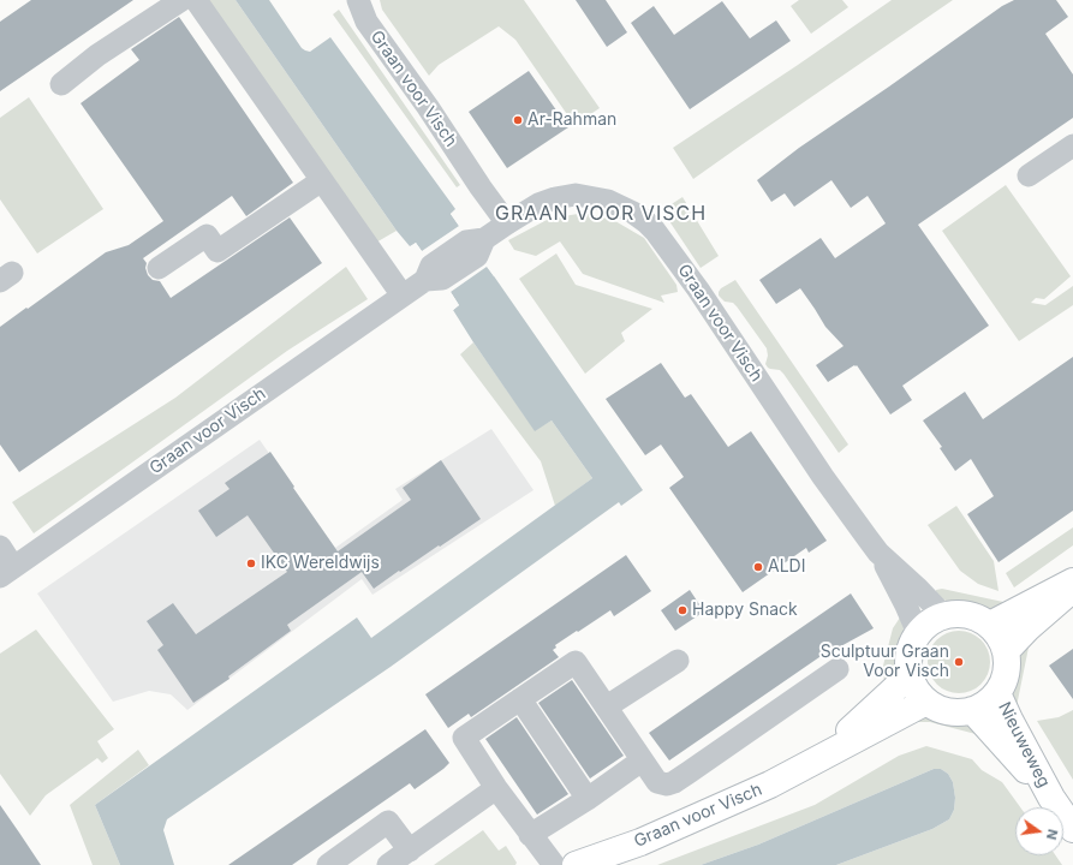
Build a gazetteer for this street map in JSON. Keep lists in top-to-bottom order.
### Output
{
  "streets": {
    "street": ["Graan voor Visch", "Nieuweweg"]
  },
  "crossings": [
    ["Graan voor Visch", "Nieuweweg"]
  ],
  "districts": ["GRAAN VOOR VISCH"],
  "places": [
    "Ar-Rahman",
    "IKC Wereldwijs",
    "ALDI",
    "Happy Snack",
    "Sculptuur Graan Voor Visch"
  ],
  "north": "right"
}
